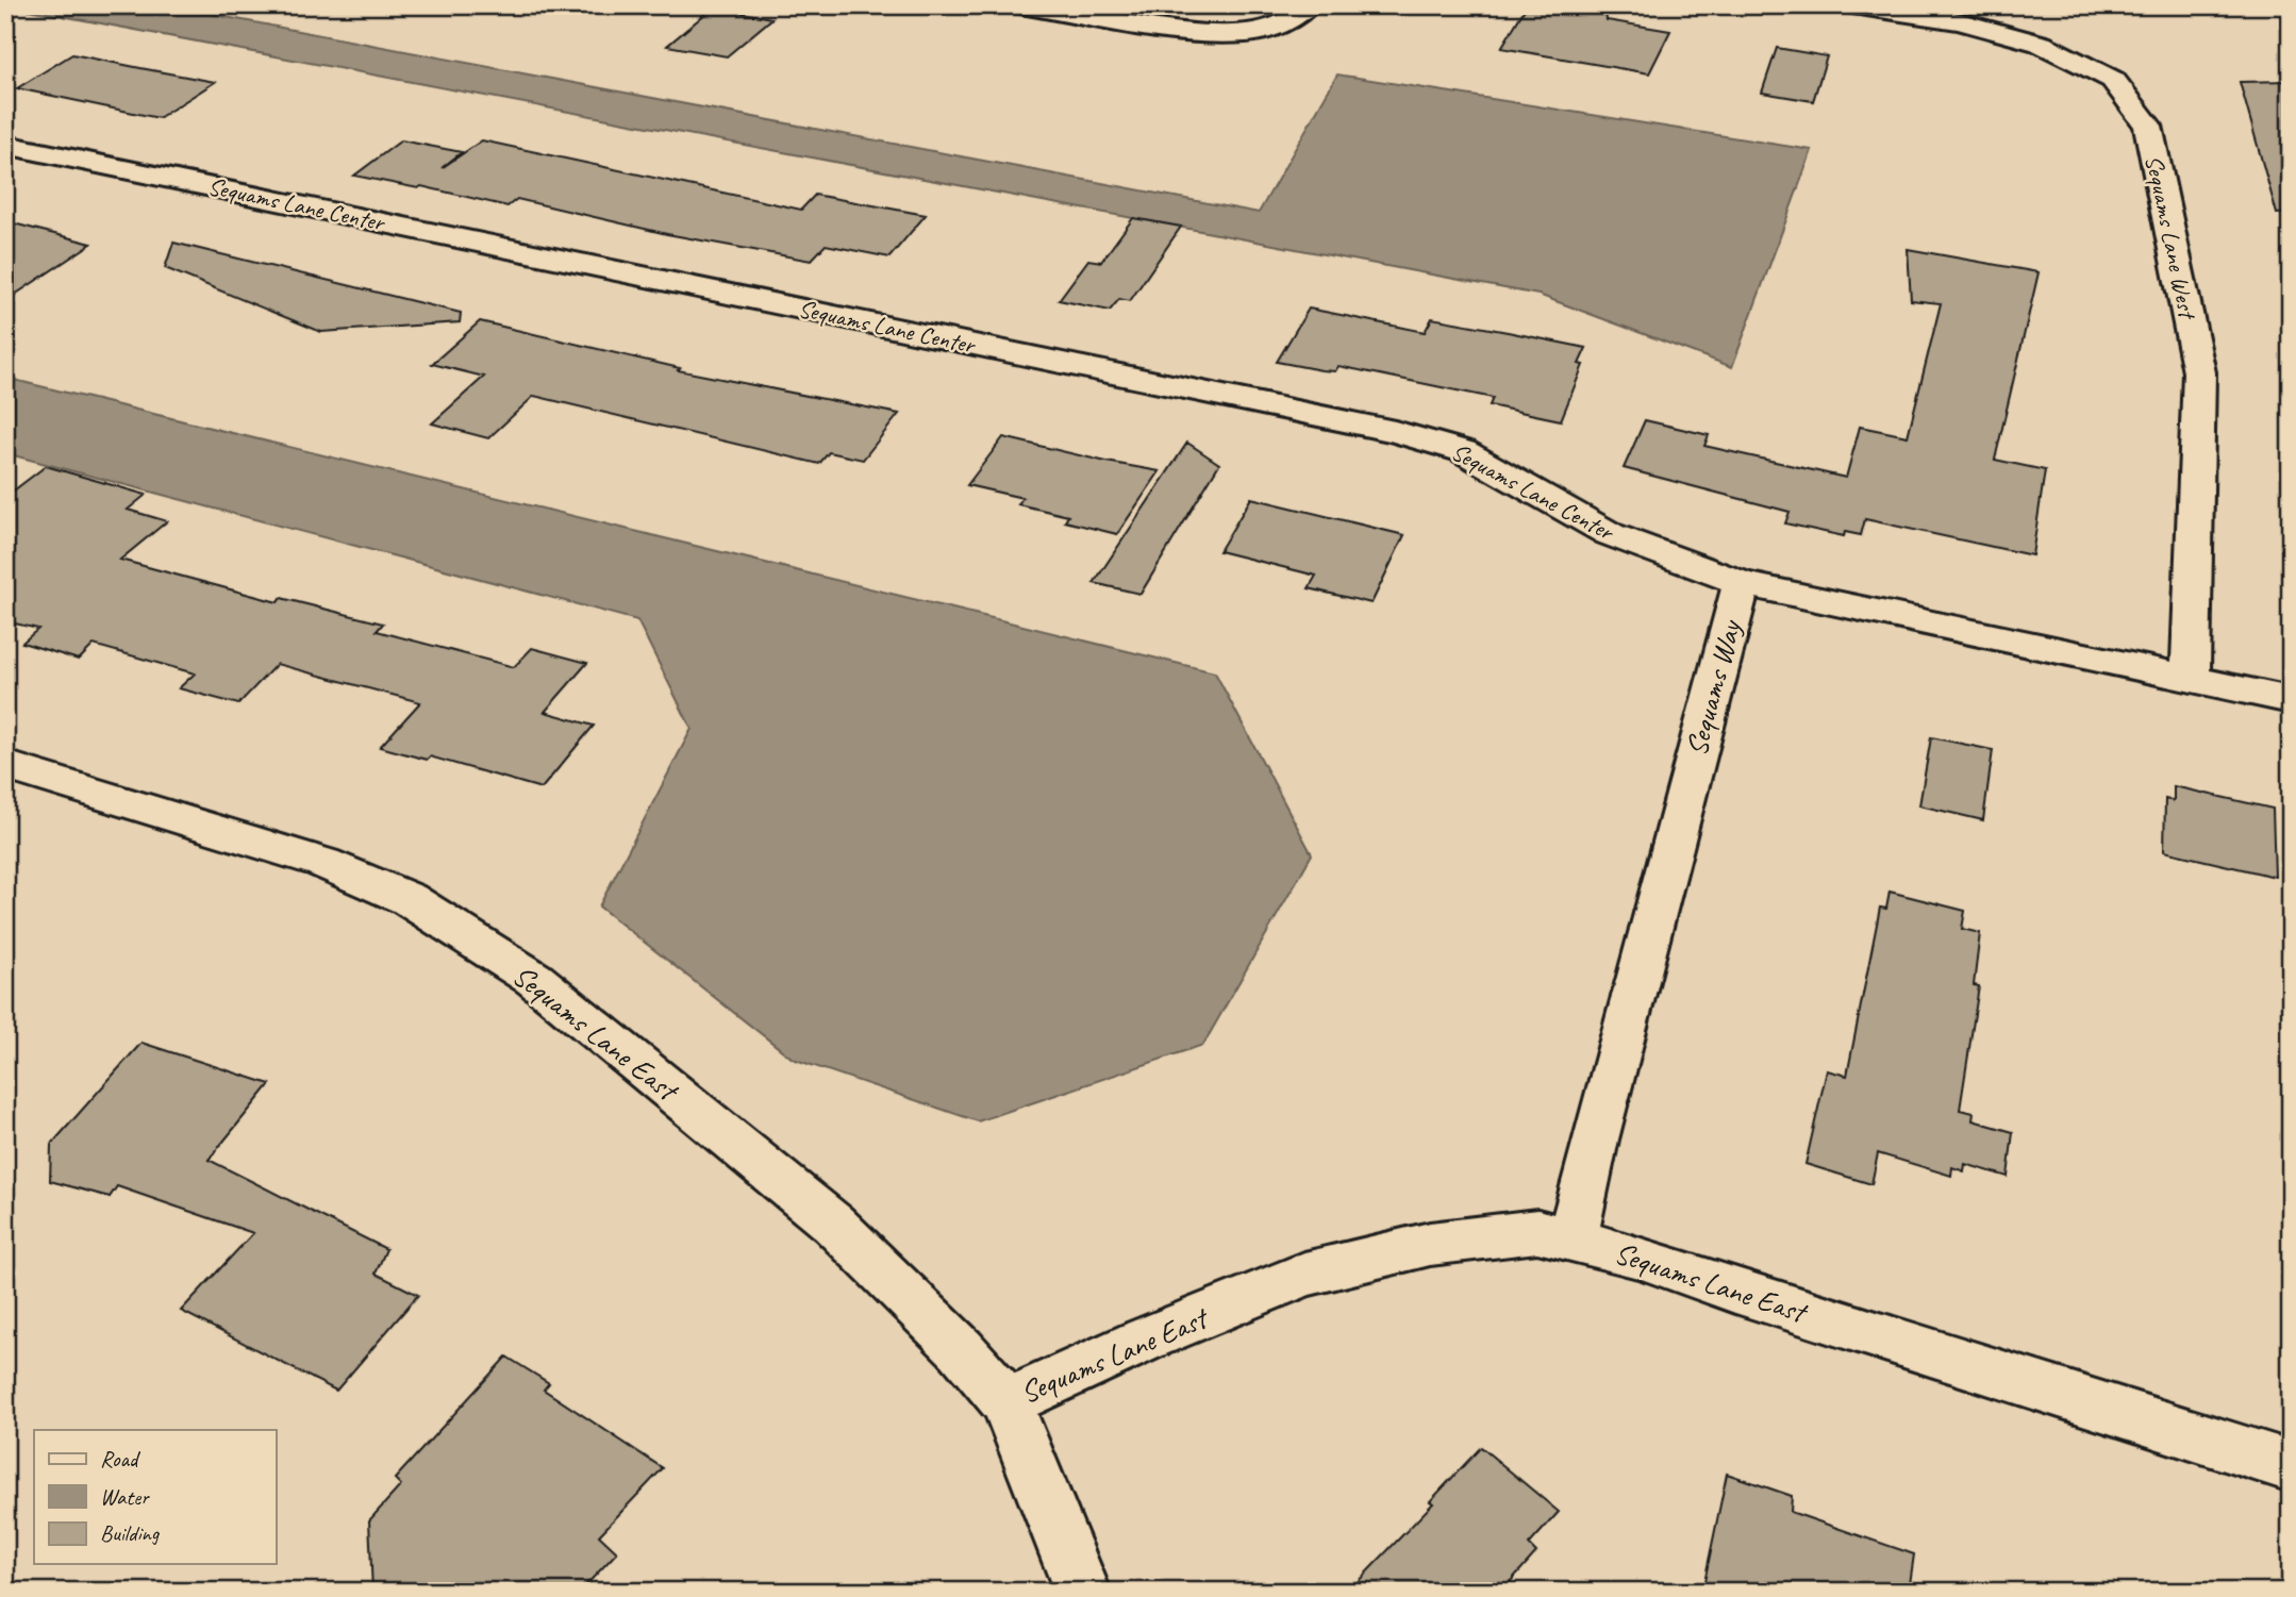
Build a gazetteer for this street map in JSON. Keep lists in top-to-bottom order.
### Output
{
  "streets": {
    "street": [
      "Sequams Lane Center",
      "Sequams Lane West",
      "Sequams Way",
      "Sequams Lane East"
    ]
  },
  "crossings": [
    ["Sequams Lane Center", "Sequams Way"],
    ["Sequams Lane West", "Sequams Way"],
    ["Sequams Way", "Sequams Lane East"]
  ],
  "legend": ["Road", "Water", "Building"]
}
